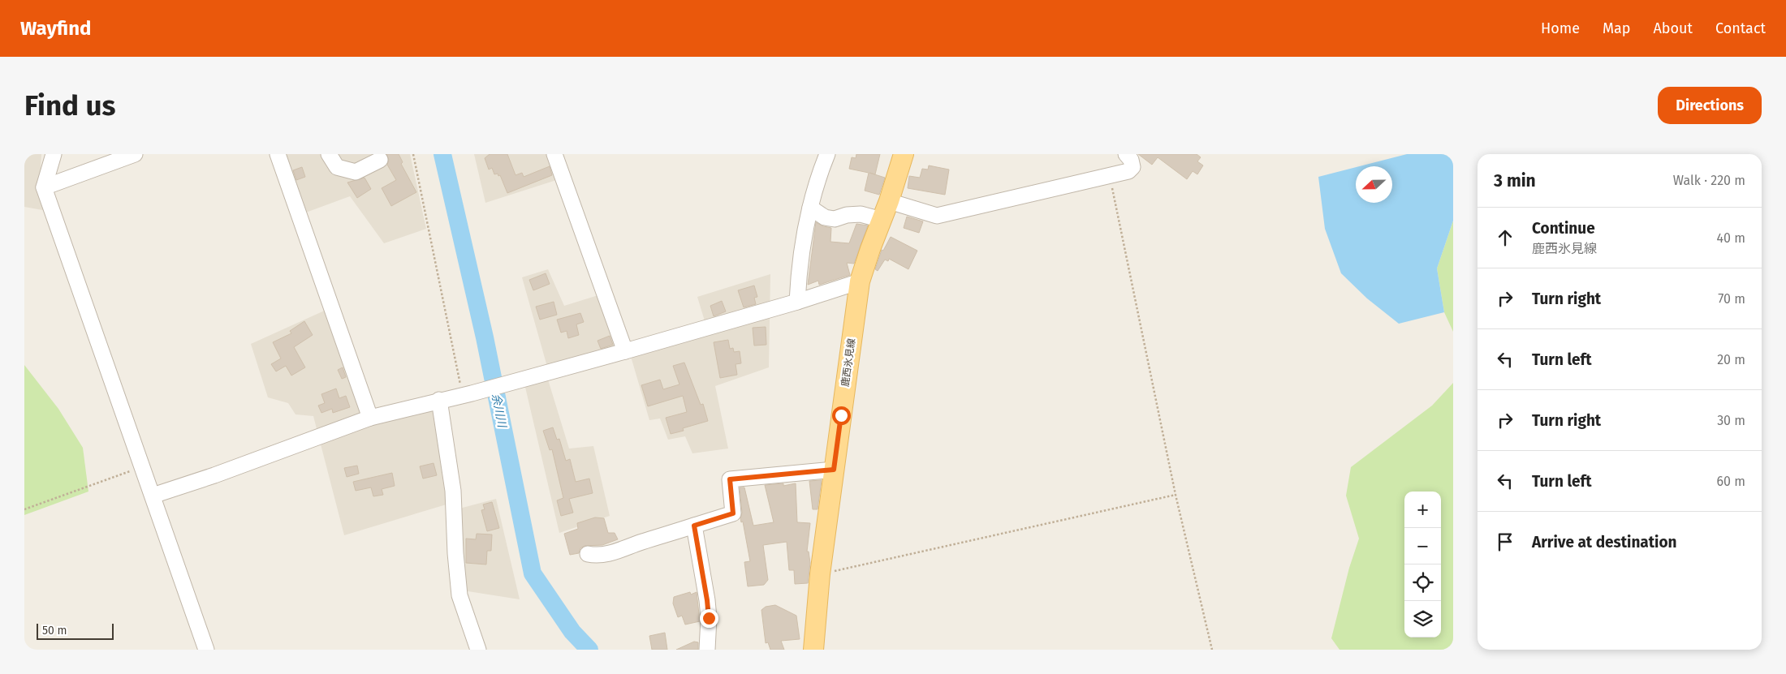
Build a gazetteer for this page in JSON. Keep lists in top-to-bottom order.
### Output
{
  "streets": {
    "main road": ["鹿西氷見線"]
  },
  "water": ["余川川"],
  "scale_bar": "50 m",
  "north": "left",
  "page": {
    "header": "Wayfind",
    "nav": [
      "Home",
      "Map",
      "About",
      "Contact"
    ],
    "buttons": "Directions",
    "title": "Find us",
    "heading": ["3 min", "Walk · 220 m"],
    "list": [
      ["Continue", "鹿西氷見線", "40 m"],
      ["Turn right", "70 m"],
      ["Turn left", "20 m"],
      ["Turn right", "30 m"],
      ["Turn left", "60 m"],
      "Arrive at destination"
    ],
    "map_buttons": ["+", "−"],
    "scale": "50 m"
  }
}
